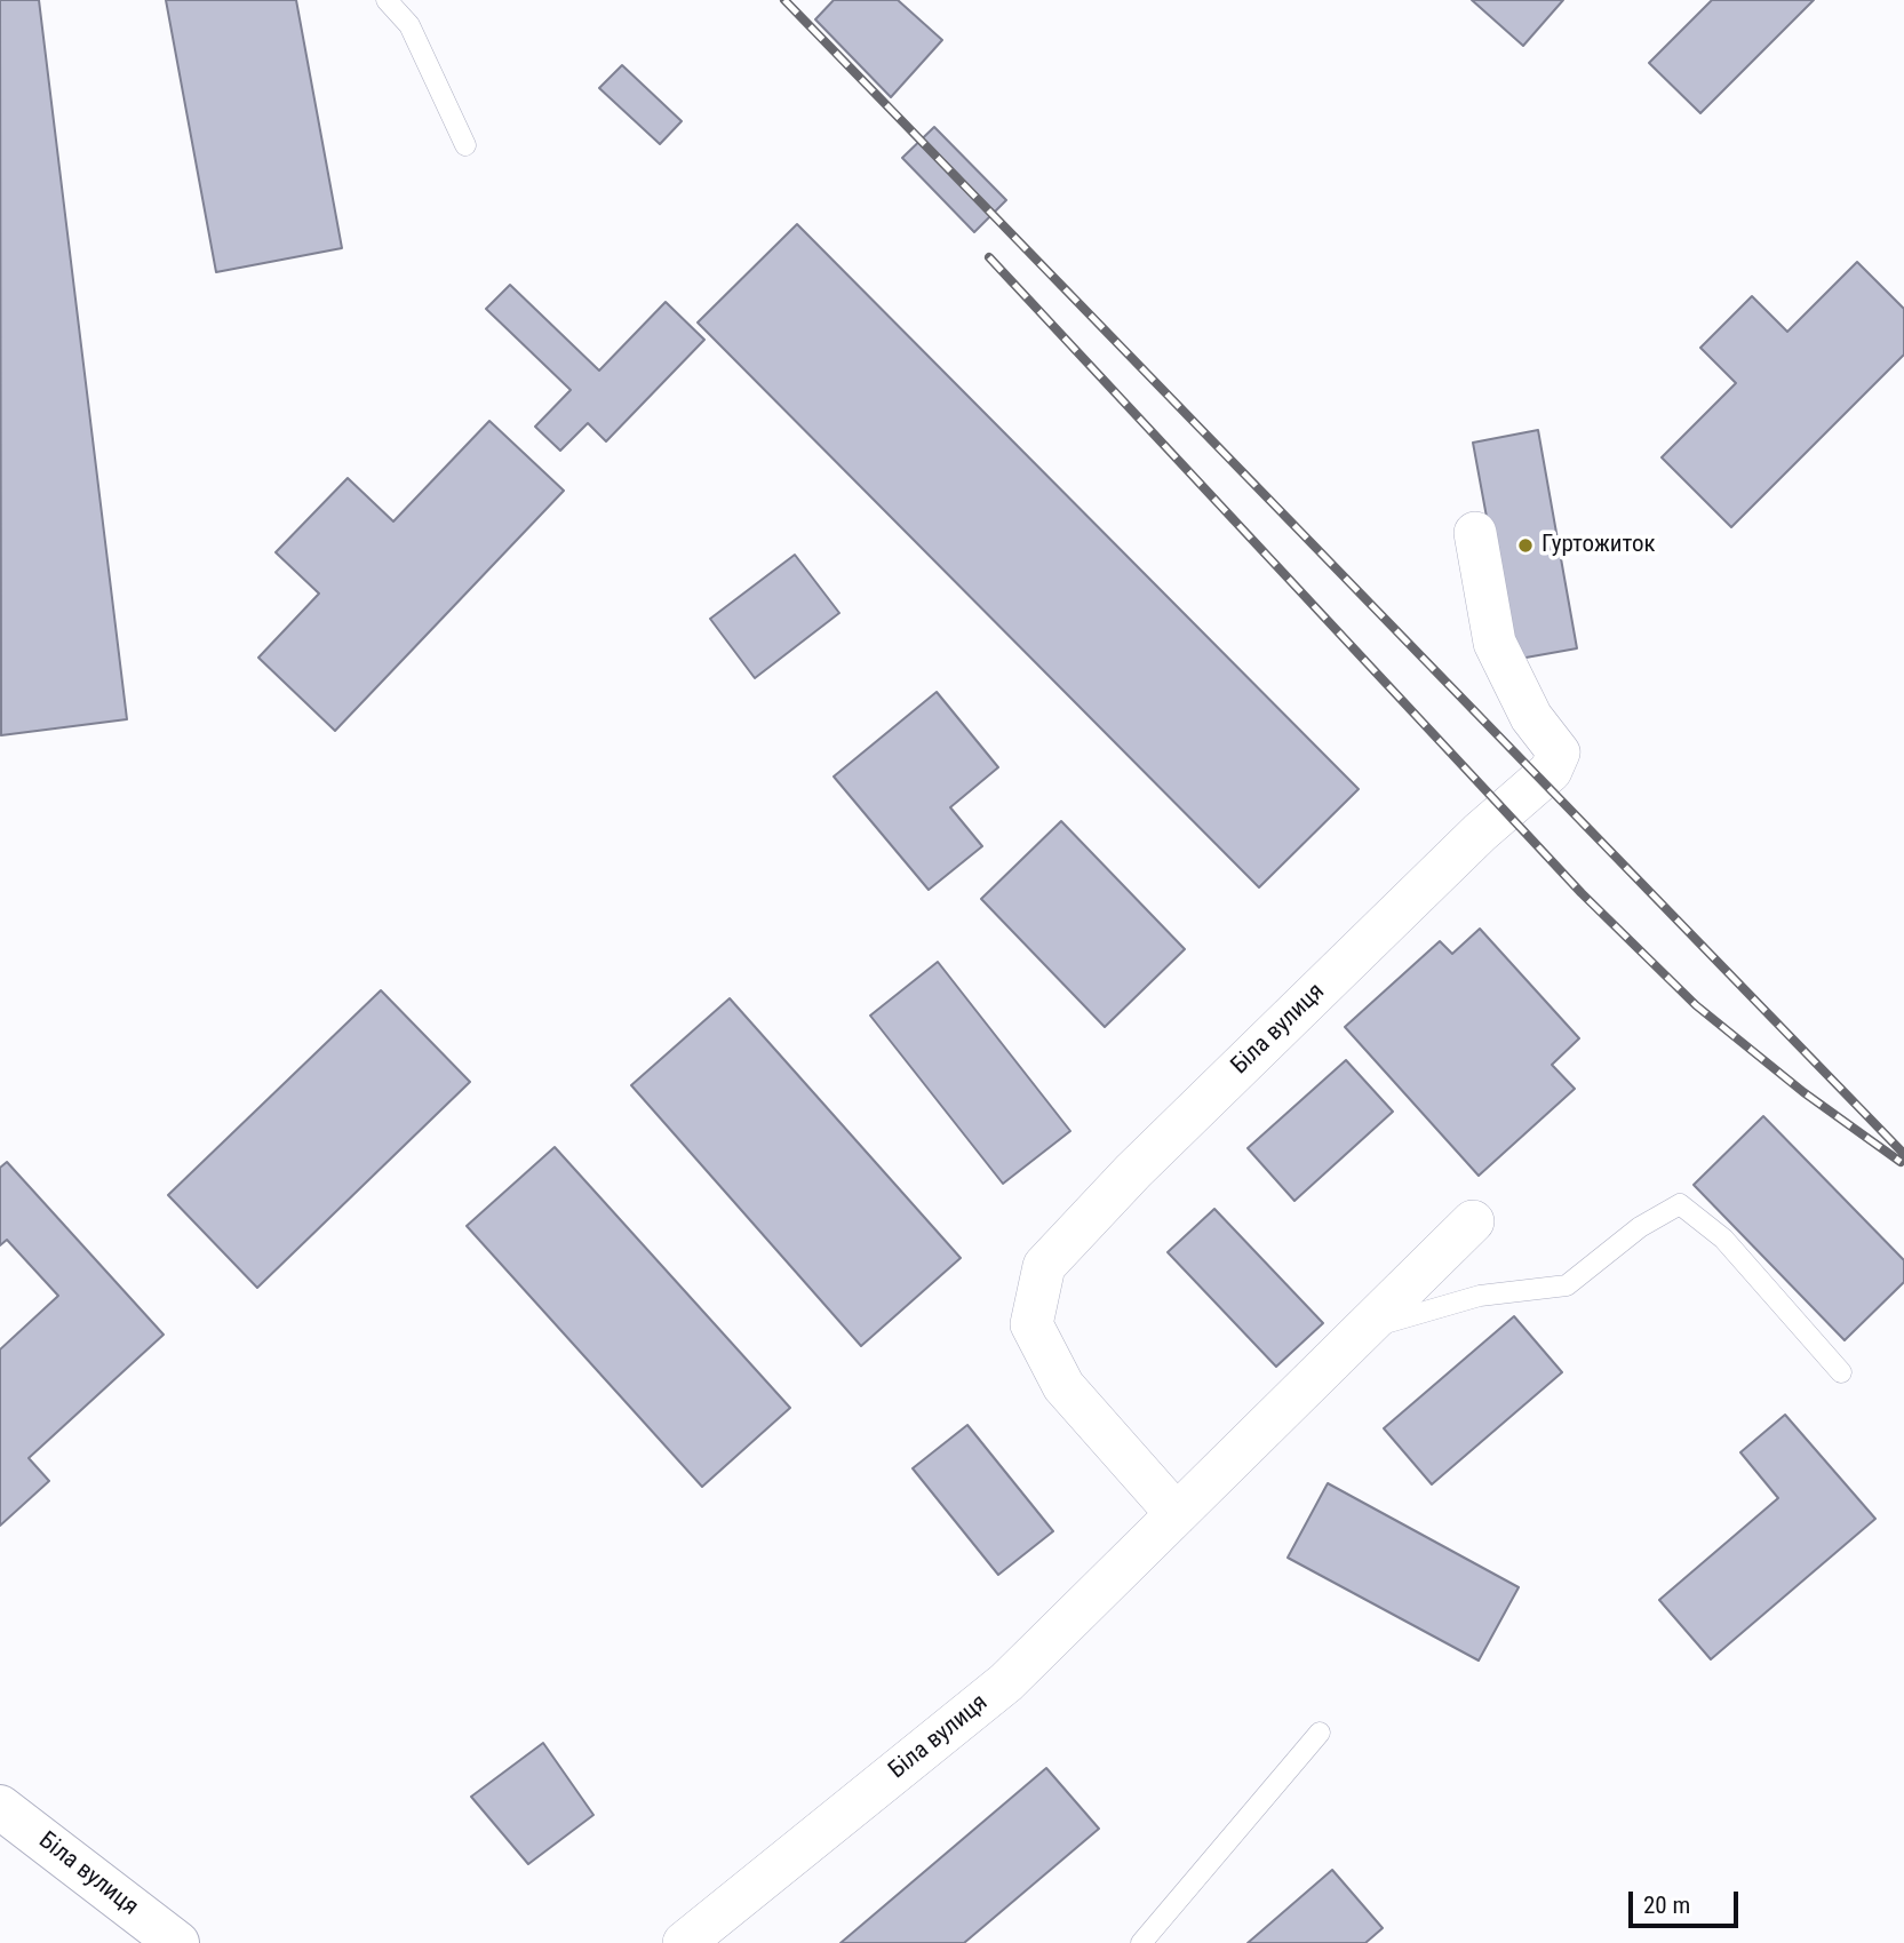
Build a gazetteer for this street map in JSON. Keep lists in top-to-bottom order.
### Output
{
  "streets": {
    "street": ["Біла вулиця"]
  },
  "places": ["Гуртожиток"],
  "scale_bar": "20 m"
}
